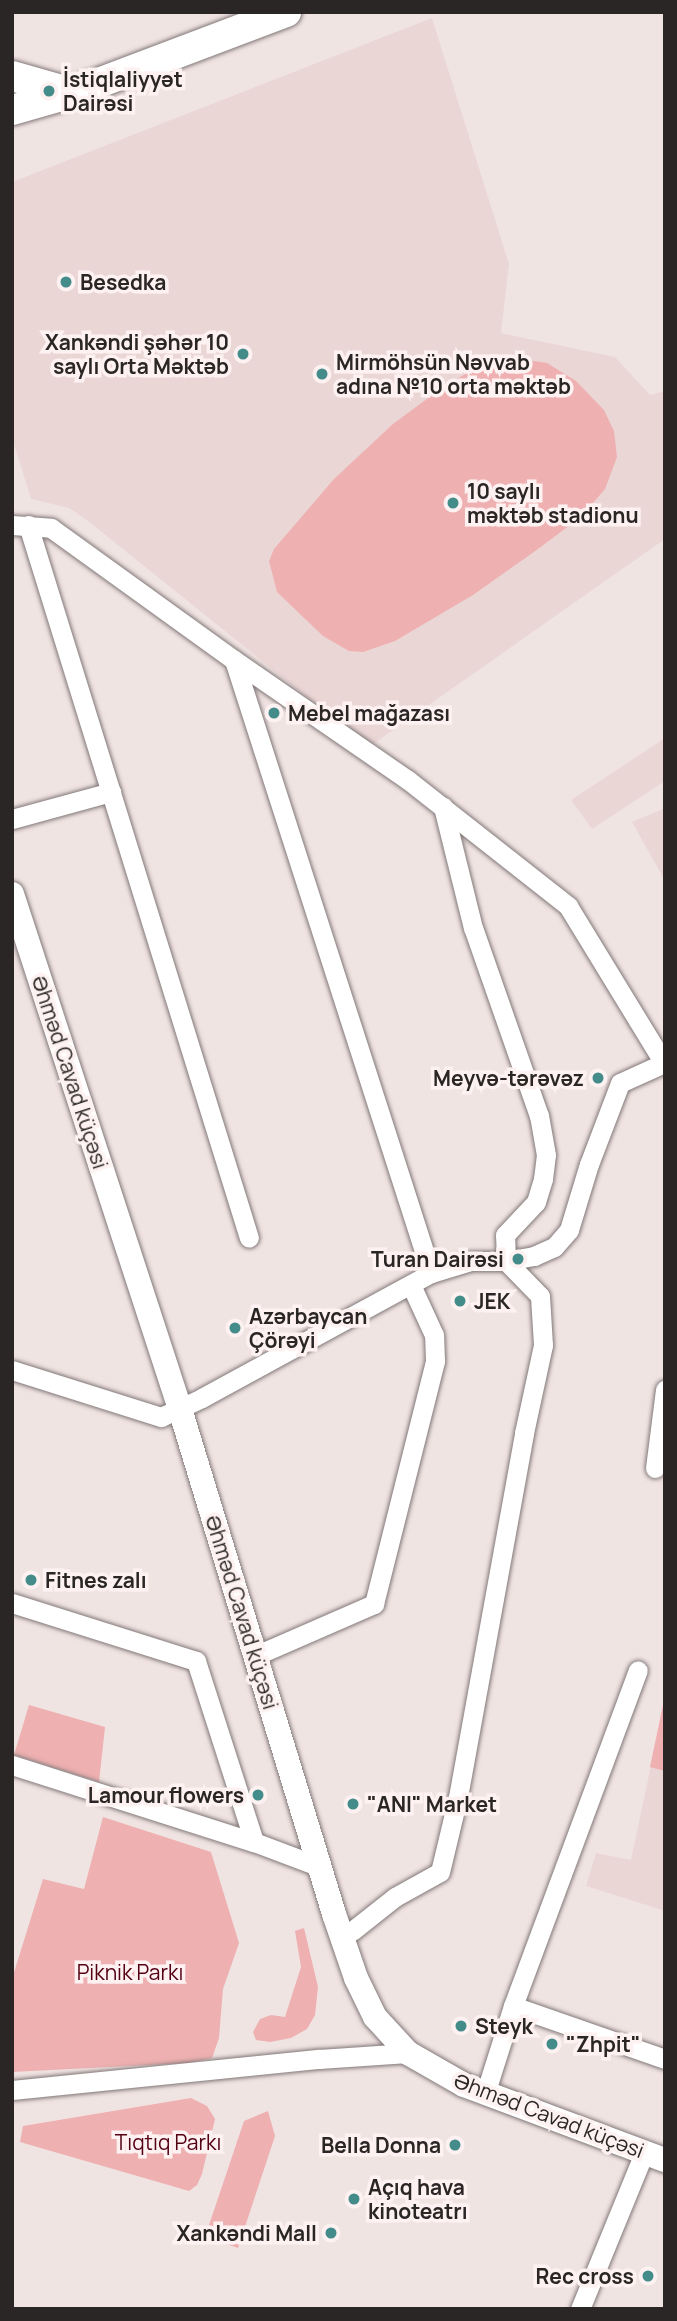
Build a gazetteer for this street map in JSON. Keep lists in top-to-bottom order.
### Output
{
  "streets": {
    "street": ["Əhməd Cavad küçəsi"]
  },
  "parks": ["Piknik Parkı", "Tıqtıq Parkı"],
  "places": [
    "İstiqlaliyyət Dairəsi",
    "Besedka",
    "Xankəndi şəhər 10 saylı Orta Məktəb",
    "Mirmöhsün Nəvvab adına №10 orta məktəb",
    "10 saylı məktəb stadionu",
    "Mebel mağazası",
    "Meyvə-tərəvəz",
    "Turan Dairəsi",
    "JEK",
    "Azərbaycan Çörəyi",
    "Fitnes zalı",
    "Lamour flowers",
    "\"ANI\" Market",
    "Steyk",
    "\"Zhpit\"",
    "Bella Donna",
    "Açıq hava kinoteatrı",
    "Xankəndi Mall",
    "Rec cross"
  ]
}
